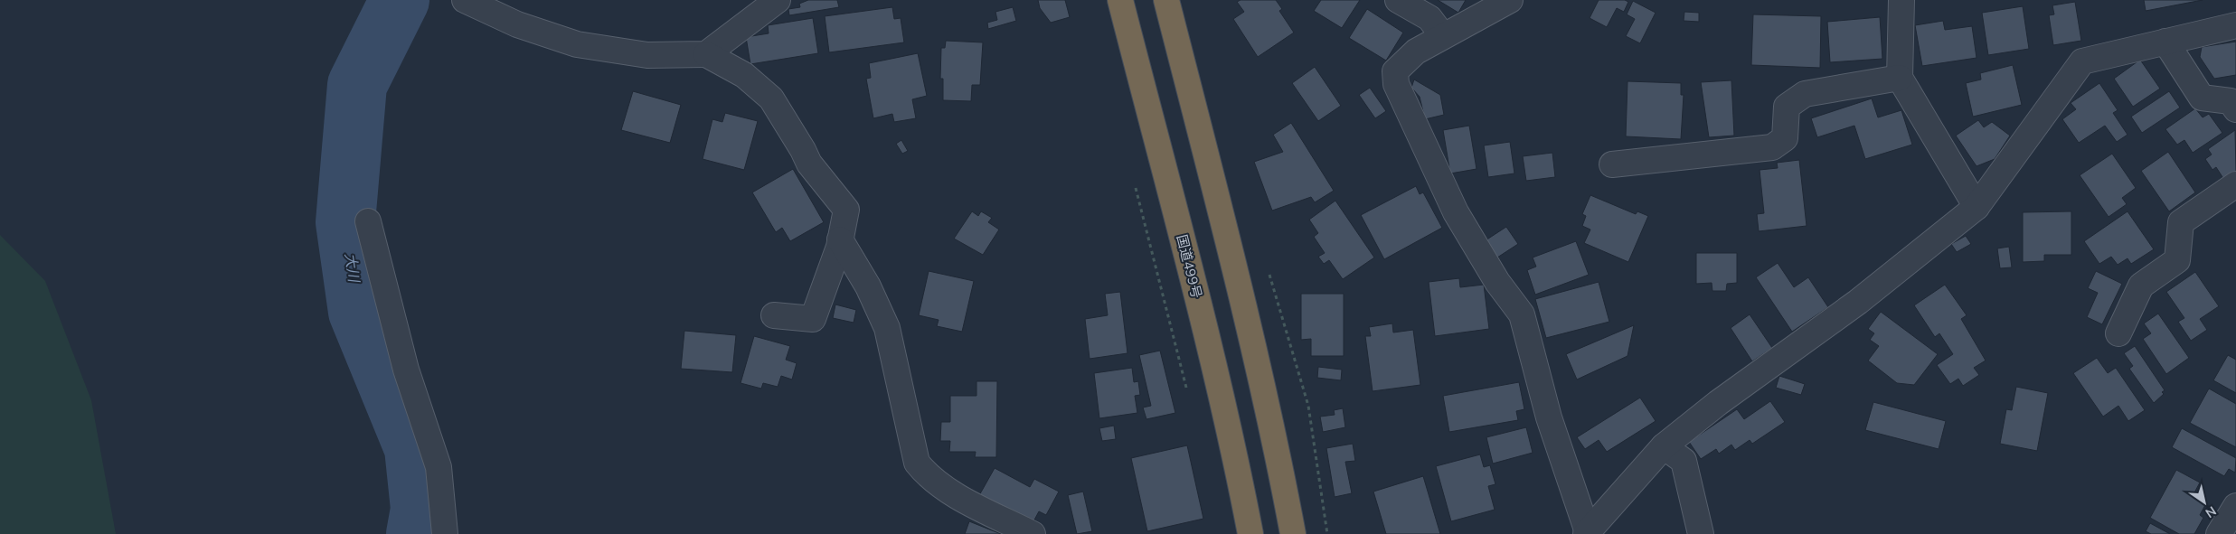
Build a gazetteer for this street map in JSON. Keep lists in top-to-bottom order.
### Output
{
  "streets": {
    "highway": ["国道499号"]
  },
  "water": ["大川"],
  "north": "bottom right"
}
